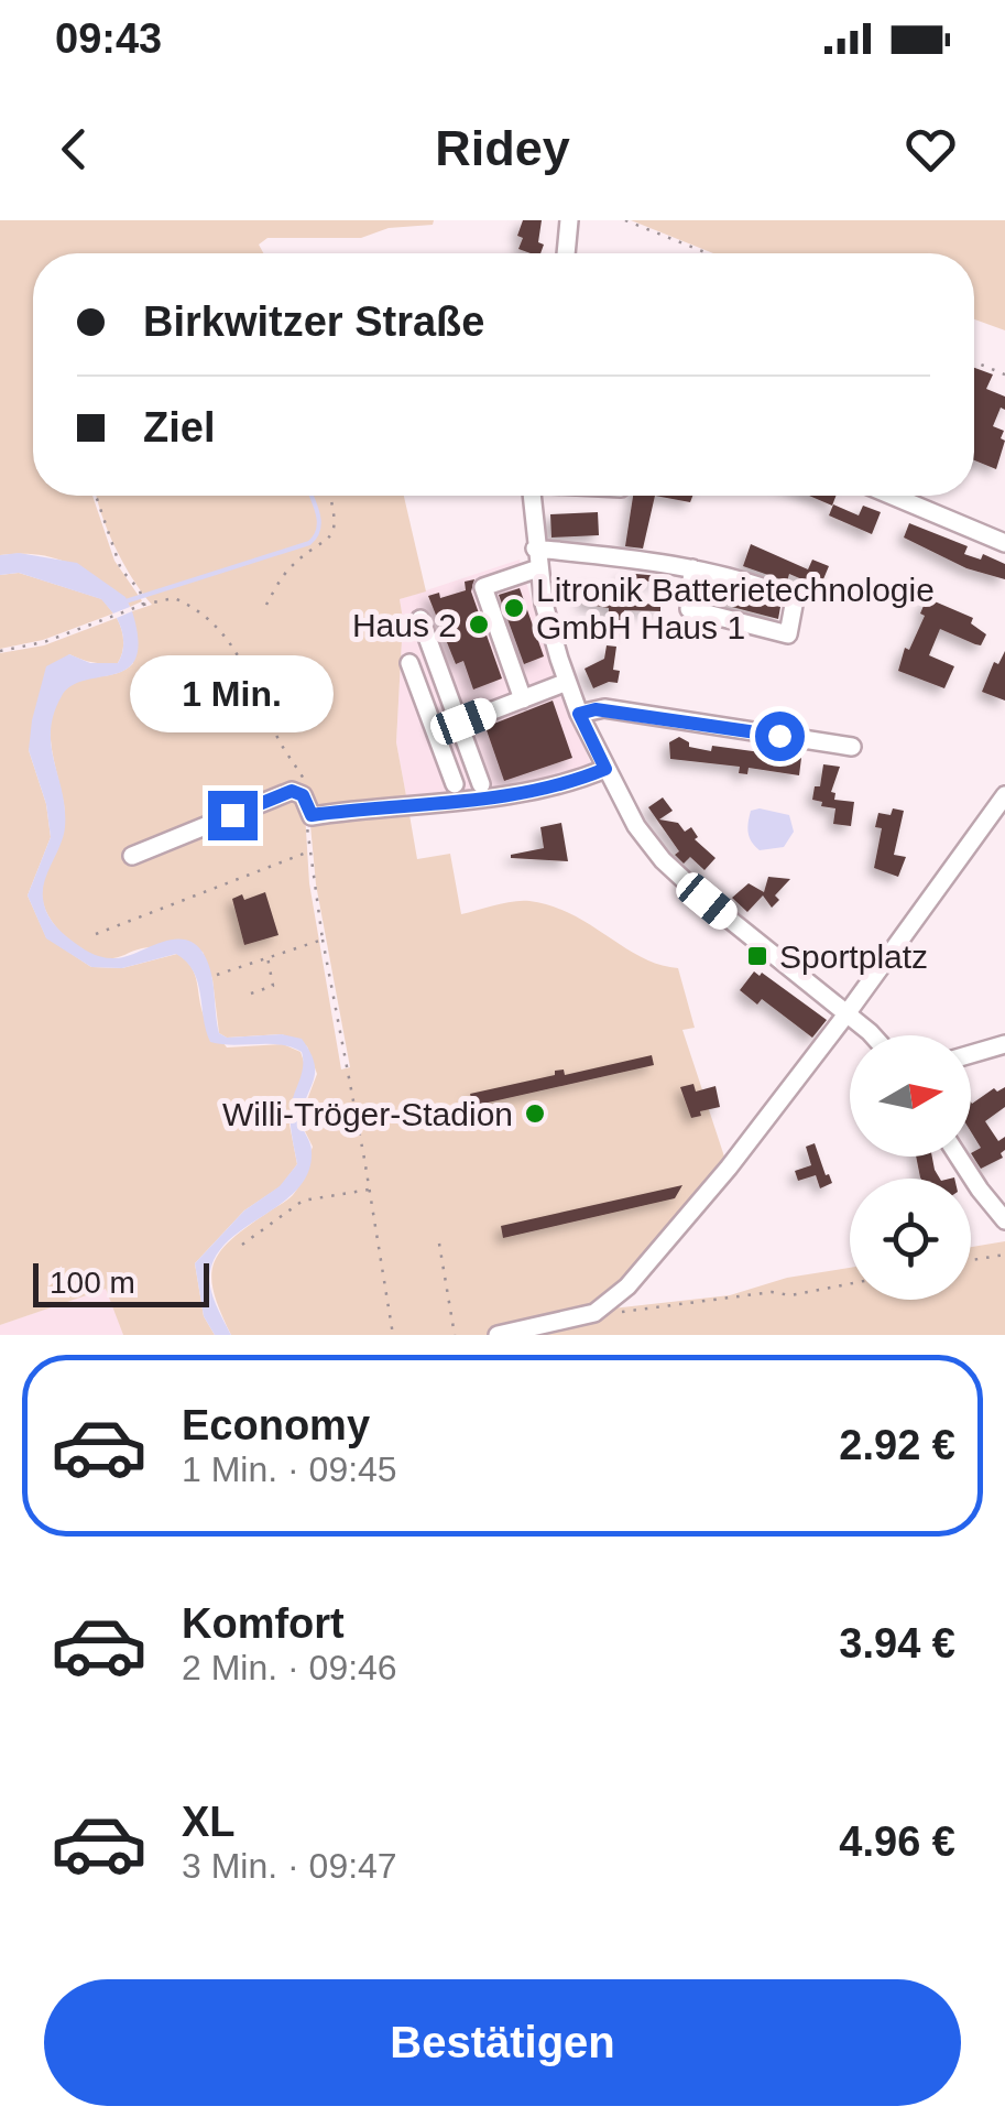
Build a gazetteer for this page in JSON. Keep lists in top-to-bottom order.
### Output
{
  "places": {
    "other": ["Litronik Batterietechnologie GmbH Haus 1", "Haus 2", "Willi-Tröger-Stadion"],
    "transit": ["Sportplatz"]
  },
  "scale_bar": "100 m",
  "north": "right",
  "page": {
    "status": "09:43",
    "header": "Ridey",
    "banner": ["Birkwitzer Straße", "Ziel"],
    "bubble": "1 Min.",
    "scale": "100 m",
    "list": [
      {
        "name": "Economy",
        "note": "1 Min. · 09:45",
        "value": "2.92 €"
      },
      {
        "name": "Komfort",
        "note": "2 Min. · 09:46",
        "value": "3.94 €"
      },
      {
        "name": "XL",
        "note": "3 Min. · 09:47",
        "value": "4.96 €"
      }
    ],
    "buttons": "Bestätigen"
  }
}
